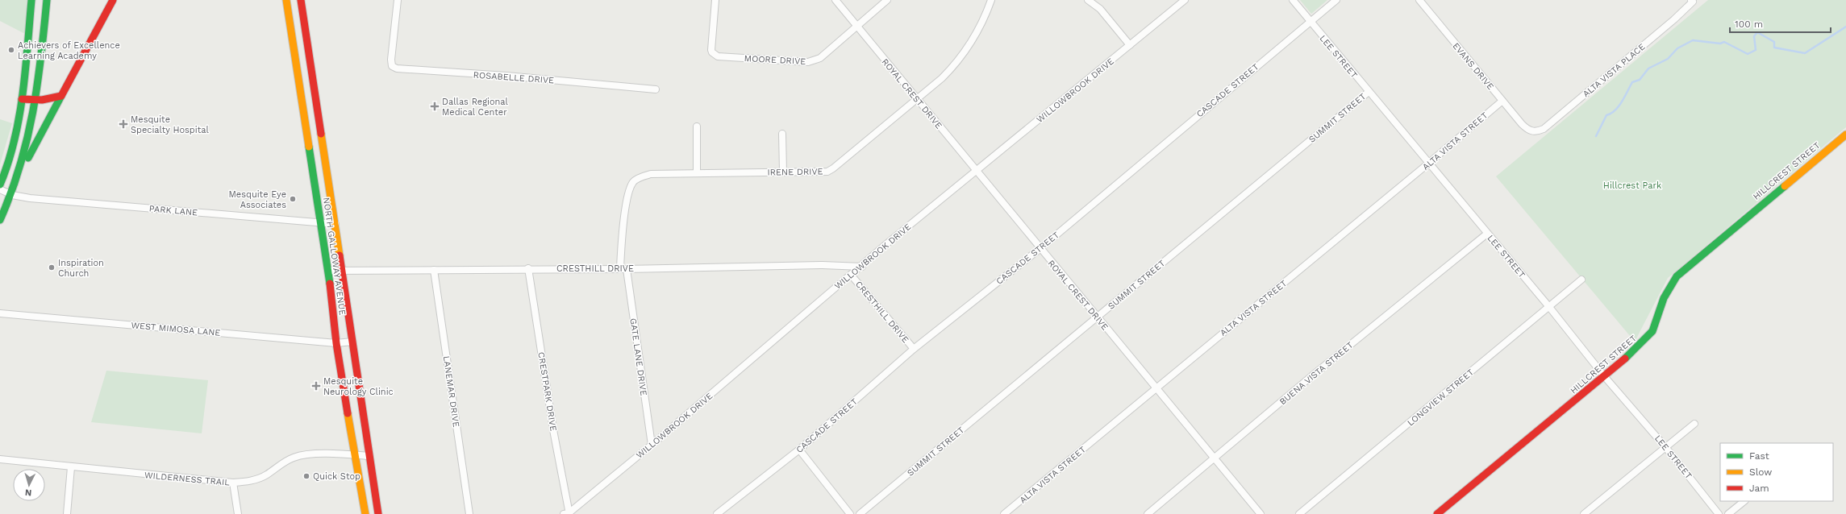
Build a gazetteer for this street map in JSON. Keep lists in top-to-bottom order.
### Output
{
  "streets": {
    "main road": ["HILLCREST STREET", "NORTH GALLOWAY AVENUE"],
    "street": [
      "LEE STREET",
      "MOORE DRIVE",
      "EVANS DRIVE",
      "ALTA VISTA PLACE",
      "ROSABELLE DRIVE",
      "WILLOWBROOK DRIVE",
      "CASCADE STREET",
      "ROYAL CREST DRIVE",
      "SUMMIT STREET",
      "ALTA VISTA STREET",
      "IRENE DRIVE",
      "PARK LANE",
      "CRESTHILL DRIVE",
      "WEST MIMOSA LANE",
      "GATE LANE DRIVE",
      "BUENA VISTA STREET",
      "LANEMAR DRIVE",
      "CRESTPARK DRIVE",
      "LONGVIEW STREET",
      "WILDERNESS TRAIL"
    ]
  },
  "crossings": [
    ["LEE STREET", "CASCADE STREET"],
    ["LEE STREET", "SUMMIT STREET"],
    ["LEE STREET", "ALTA VISTA STREET"],
    ["LEE STREET", "HILLCREST STREET"],
    ["LEE STREET", "BUENA VISTA STREET"],
    ["LEE STREET", "LONGVIEW STREET"],
    ["MOORE DRIVE", "ROYAL CREST DRIVE"],
    ["EVANS DRIVE", "ALTA VISTA PLACE"],
    ["EVANS DRIVE", "ALTA VISTA STREET"],
    ["WILLOWBROOK DRIVE", "ROYAL CREST DRIVE"],
    ["WILLOWBROOK DRIVE", "CRESTHILL DRIVE"],
    ["WILLOWBROOK DRIVE", "GATE LANE DRIVE"],
    ["WILLOWBROOK DRIVE", "CRESTPARK DRIVE"],
    ["CASCADE STREET", "ROYAL CREST DRIVE"],
    ["CASCADE STREET", "CRESTHILL DRIVE"],
    ["ROYAL CREST DRIVE", "SUMMIT STREET"],
    ["ROYAL CREST DRIVE", "ALTA VISTA STREET"],
    ["ROYAL CREST DRIVE", "IRENE DRIVE"],
    ["ROYAL CREST DRIVE", "BUENA VISTA STREET"],
    ["IRENE DRIVE", "GATE LANE DRIVE"],
    ["PARK LANE", "NORTH GALLOWAY AVENUE"],
    ["NORTH GALLOWAY AVENUE", "CRESTHILL DRIVE"],
    ["NORTH GALLOWAY AVENUE", "WEST MIMOSA LANE"],
    ["NORTH GALLOWAY AVENUE", "WILDERNESS TRAIL"],
    ["CRESTHILL DRIVE", "GATE LANE DRIVE"],
    ["CRESTHILL DRIVE", "LANEMAR DRIVE"],
    ["CRESTHILL DRIVE", "CRESTPARK DRIVE"]
  ],
  "parks": ["Hillcrest Park"],
  "places": {
    "other": [
      "Achievers of Excellence Learning Academy",
      "Mesquite Eye Associates",
      "Inspiration Church",
      "Quick Stop"
    ],
    "health": ["Dallas Regional Medical Center", "Mesquite Specialty Hospital", "Mesquite Neurology Clinic"]
  },
  "legend": ["Fast", "Slow", "Jam"],
  "scale_bar": "100 m",
  "north": "bottom"
}
